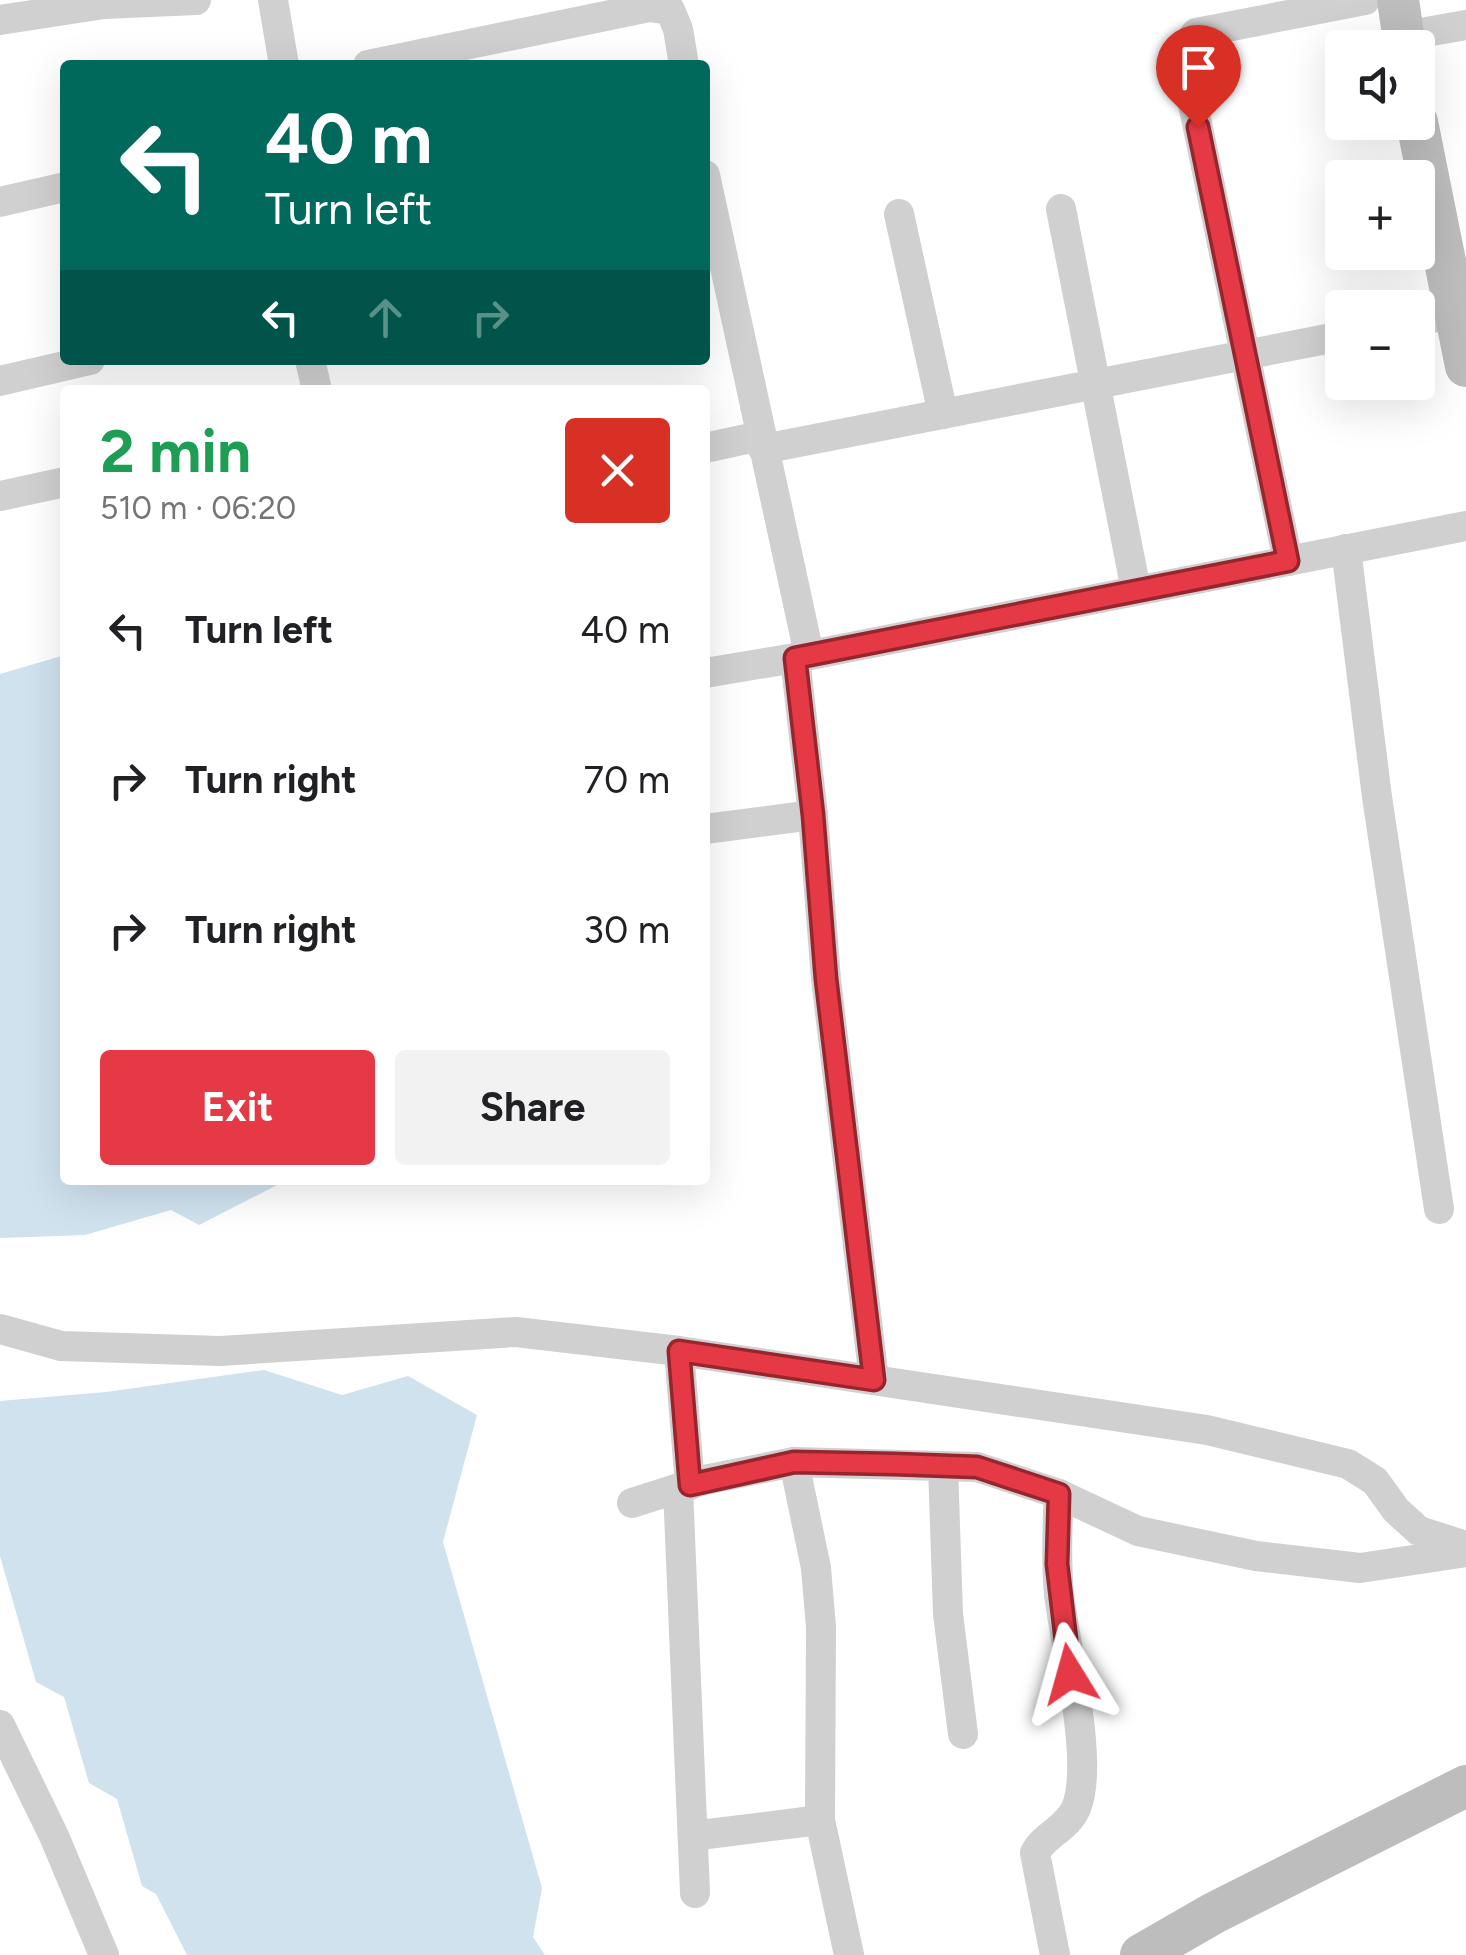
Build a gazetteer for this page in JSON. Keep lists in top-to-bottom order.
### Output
{
  "page": {
    "map_buttons": ["+", "−"],
    "turn": ["40 m", "Turn left"],
    "heading": ["2 min", "510 m · 06:20"],
    "list": [
      {
        "name": "Turn left",
        "value": "40 m"
      },
      {
        "name": "Turn right",
        "value": "70 m"
      },
      {
        "name": "Turn right",
        "value": "30 m"
      }
    ],
    "buttons": ["Exit", "Share"]
  }
}
